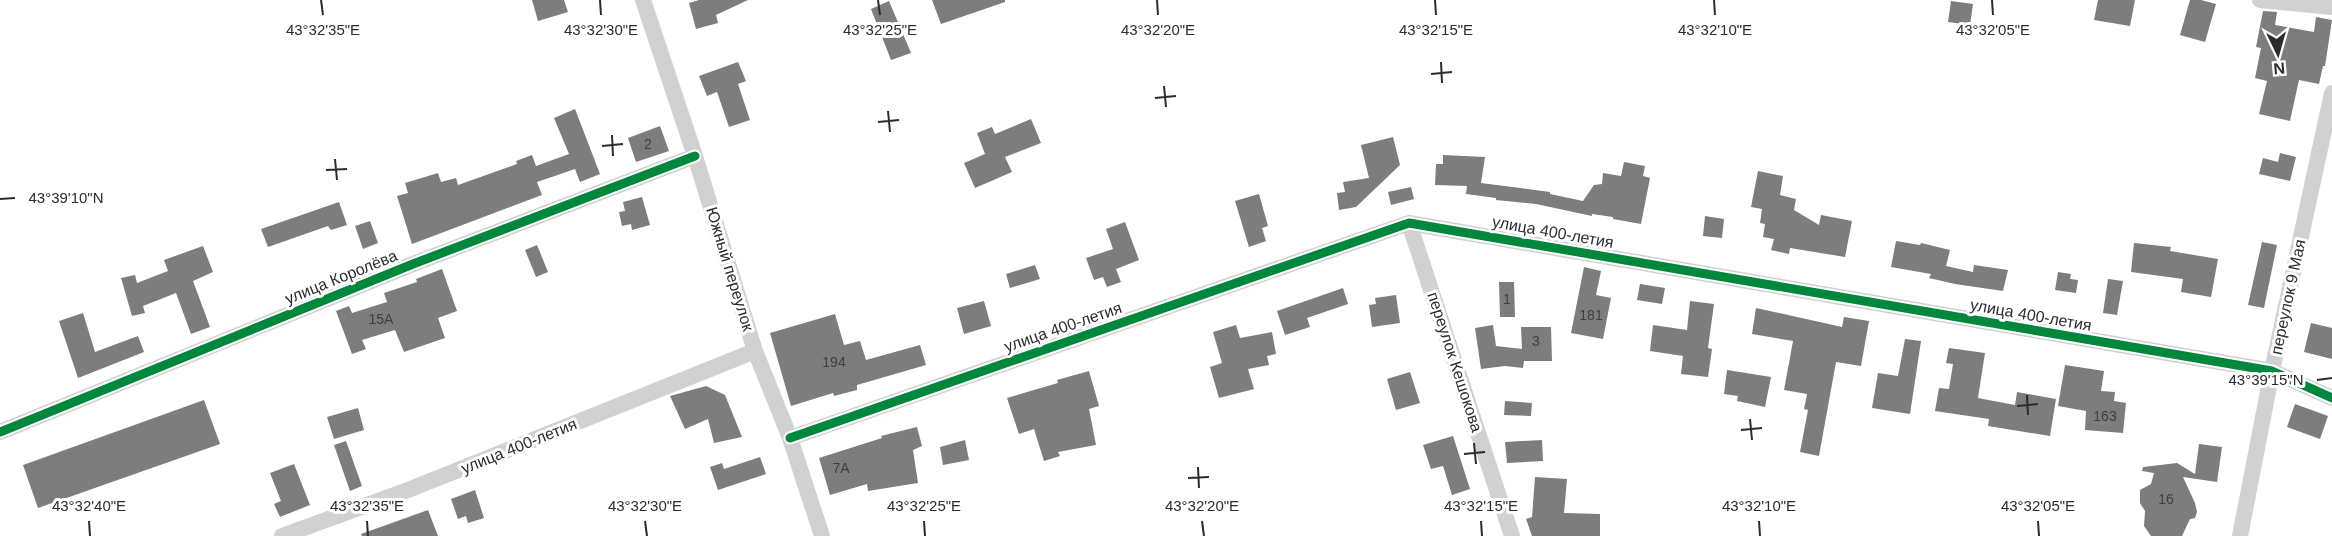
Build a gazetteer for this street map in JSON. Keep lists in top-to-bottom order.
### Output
{
  "streets": {
    "street": [
      "улица 400-летия",
      "Южный переулок",
      "улица Королёва",
      "переулок 9 Мая",
      "переулок Кешокова"
    ]
  },
  "crossings": [
    ["улица 400-летия", "Южный переулок"],
    ["улица 400-летия", "переулок 9 Мая"],
    ["улица 400-летия", "переулок Кешокова"],
    ["Южный переулок", "улица Королёва"]
  ],
  "house_numbers": [
    "2",
    "1",
    "181",
    "15А",
    "3",
    "194",
    "163",
    "7А",
    "16"
  ],
  "north": "bottom",
  "coordinates": [
    "43°32'35\"E",
    "43°32'30\"E",
    "43°32'25\"E",
    "43°32'20\"E",
    "43°32'15\"E",
    "43°32'10\"E",
    "43°32'05\"E",
    "43°39'10\"N",
    "43°39'15\"N",
    "43°32'40\"E"
  ]
}
